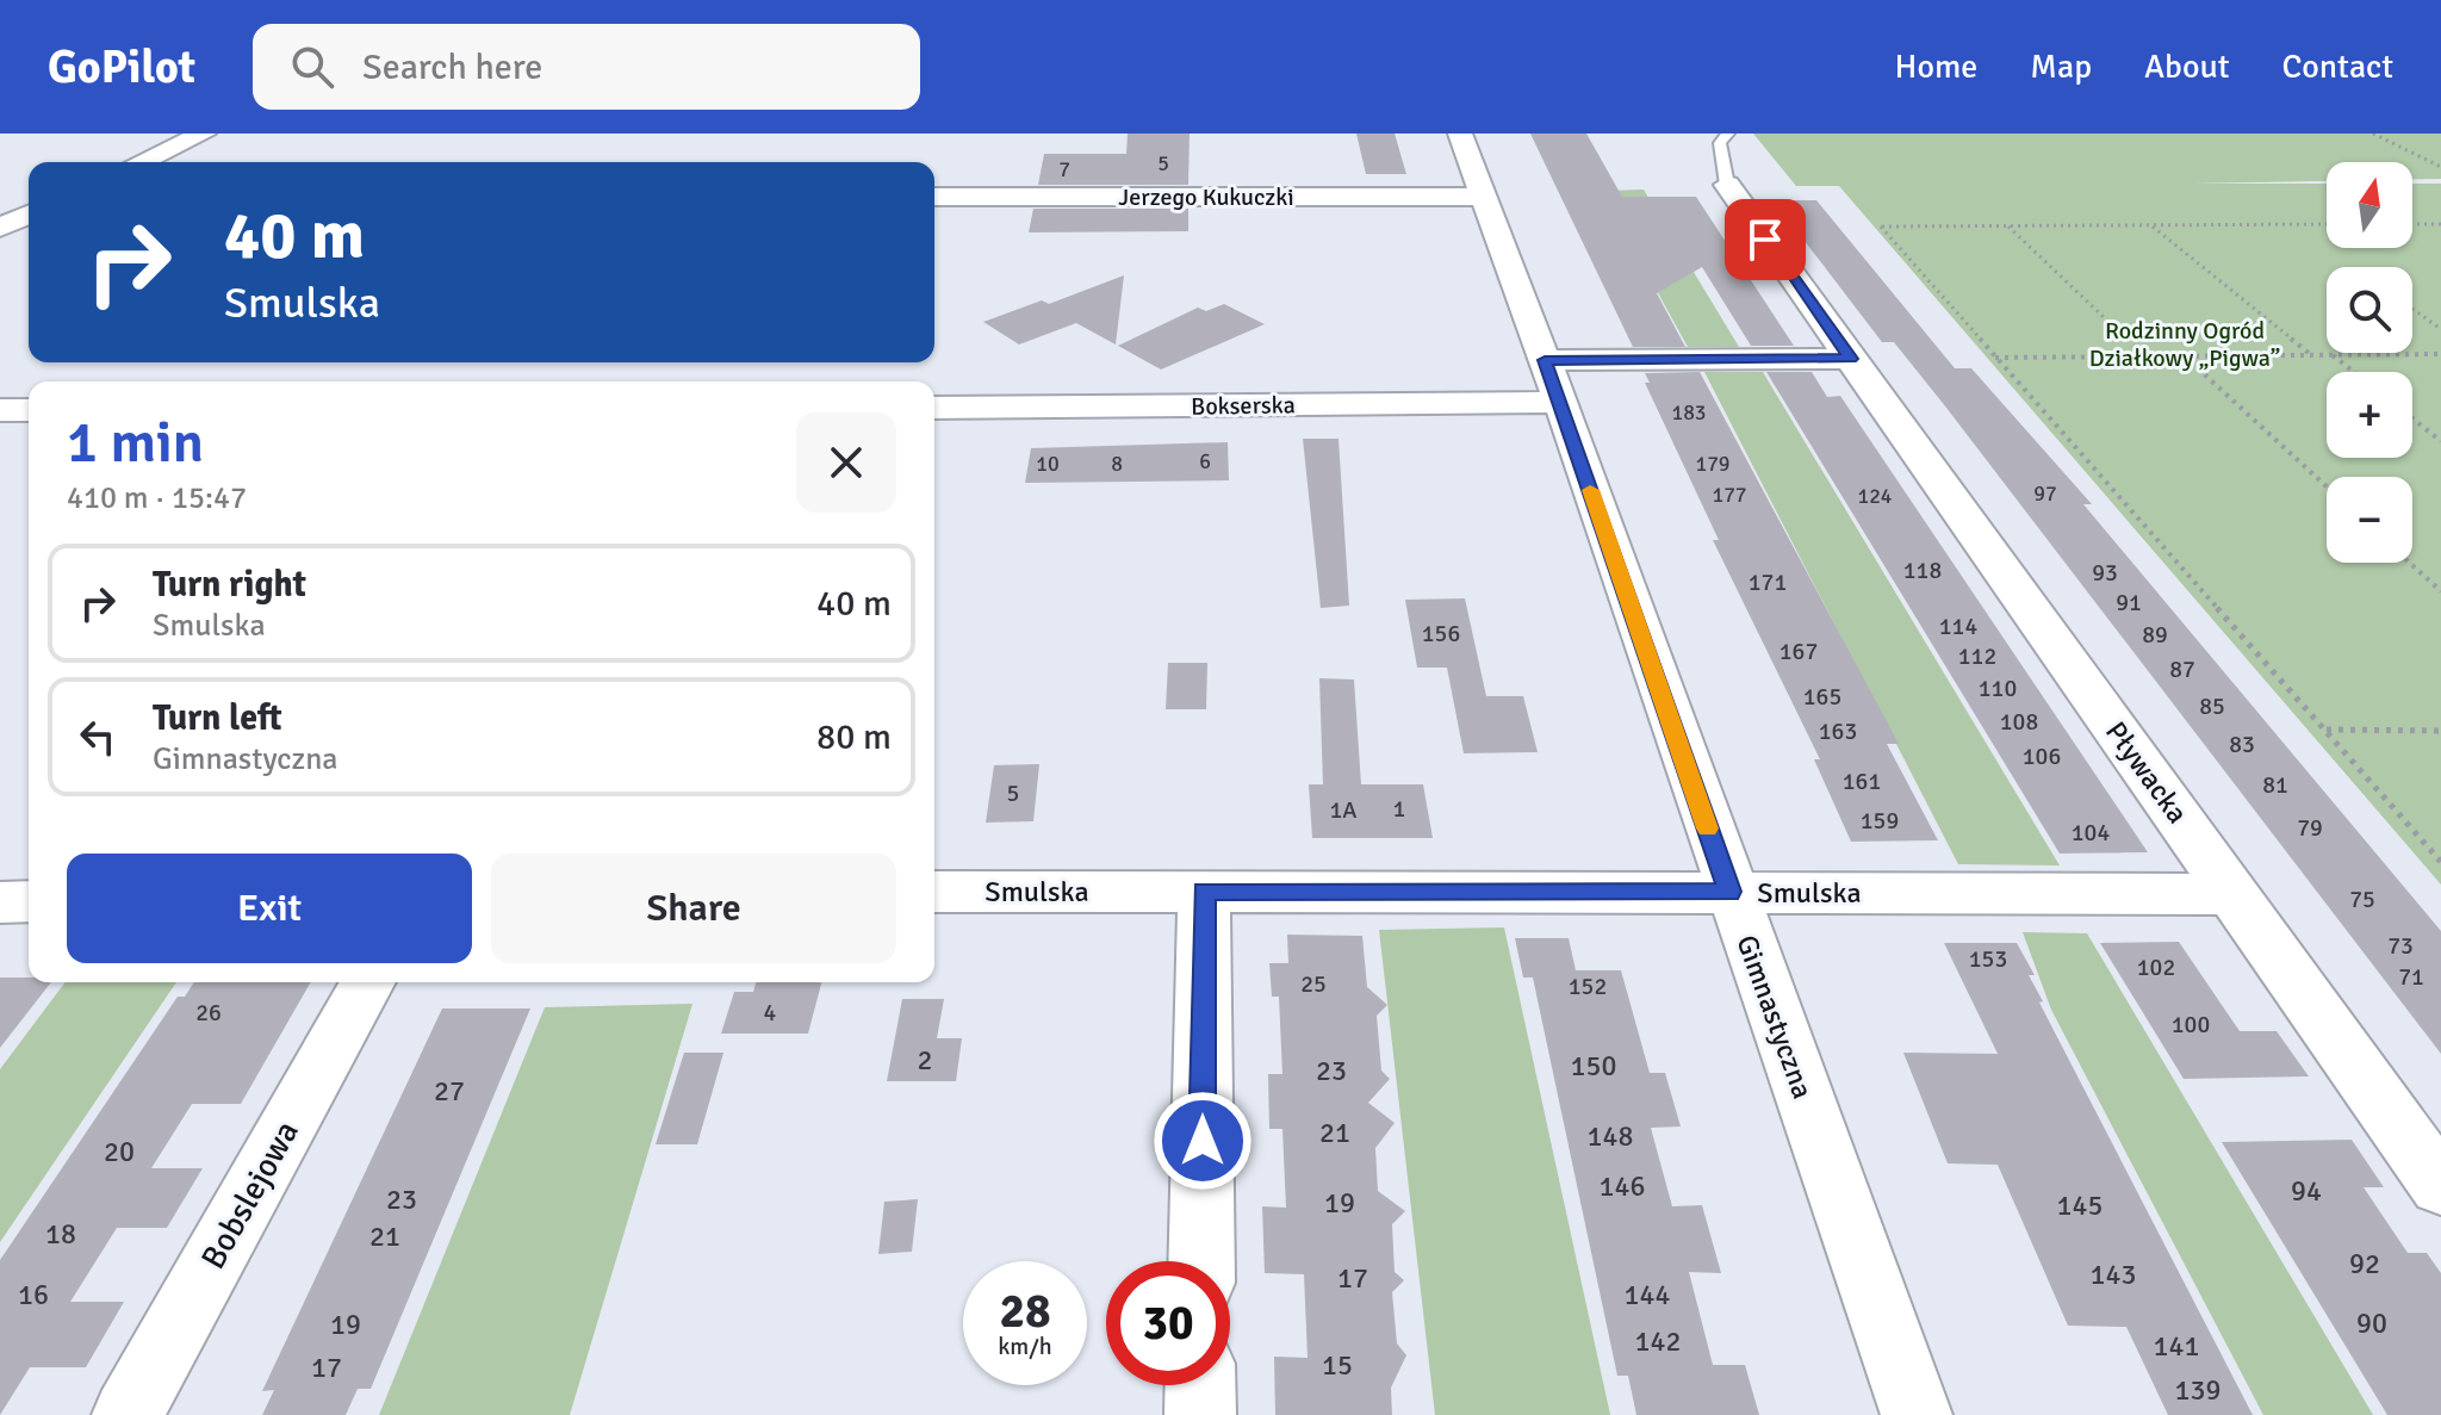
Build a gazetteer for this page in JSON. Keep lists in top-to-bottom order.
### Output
{
  "streets": {
    "street": [
      "Jerzego Kukuczki",
      "Bokserska",
      "Pływacka",
      "Smulska",
      "Gimnastyczna",
      "Bobslejowa"
    ]
  },
  "crossings": [
    ["Jerzego Kukuczki", "Gimnastyczna"],
    ["Bokserska", "Gimnastyczna"],
    ["Pływacka", "Smulska"],
    ["Smulska", "Gimnastyczna"]
  ],
  "parks": ["Rodzinny Ogród Działkowy „Pigwa”"],
  "house_numbers": [
    "5",
    "7",
    "183",
    "6",
    "10",
    "8",
    "179",
    "97",
    "177",
    "124",
    "118",
    "93",
    "171",
    "91",
    "114",
    "156",
    "89",
    "167",
    "112",
    "87",
    "110",
    "165",
    "85",
    "108",
    "163",
    "83",
    "106",
    "161",
    "81",
    "5",
    "1",
    "1A",
    "159",
    "79",
    "104",
    "75",
    "73",
    "153",
    "102",
    "71",
    "25",
    "152",
    "26",
    "4",
    "100",
    "2",
    "150",
    "23",
    "27",
    "21",
    "148",
    "20",
    "146",
    "94",
    "23",
    "19",
    "145",
    "18",
    "21",
    "92",
    "143",
    "17",
    "16",
    "144",
    "90",
    "19",
    "142",
    "141",
    "15",
    "17",
    "139"
  ],
  "north": "top",
  "page": {
    "header": "GoPilot",
    "search": "Search here",
    "nav": [
      "Home",
      "Map",
      "About",
      "Contact"
    ],
    "map_buttons": ["+", "−"],
    "turn": ["40 m", "Smulska"],
    "heading": ["1 min", "410 m · 15:47"],
    "list": [
      {
        "name": "Turn right",
        "note": "Smulska",
        "value": "40 m"
      },
      {
        "name": "Turn left",
        "note": "Gimnastyczna",
        "value": "80 m"
      }
    ],
    "buttons": ["Exit", "Share"],
    "speed": "28 km/h",
    "limit": "30"
  }
}
